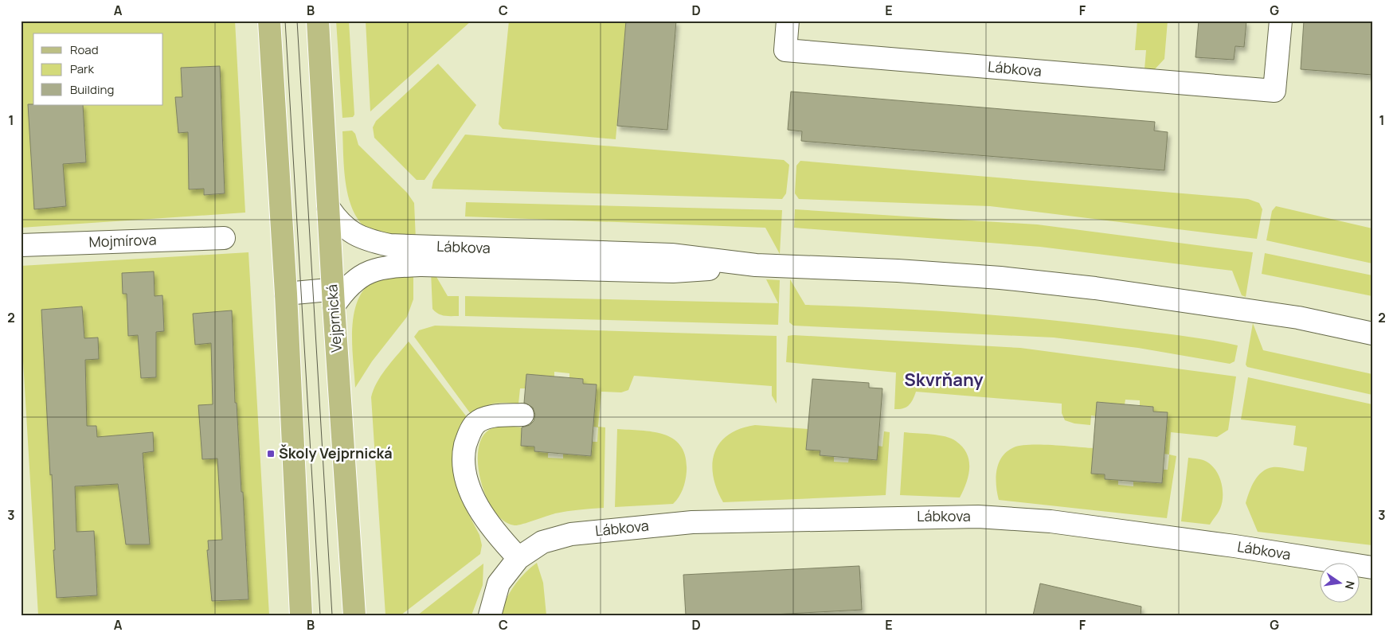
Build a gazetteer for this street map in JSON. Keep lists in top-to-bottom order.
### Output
{
  "streets": {
    "main road": ["Vejprnická"],
    "street": ["Lábkova", "Mojmírova"]
  },
  "crossings": [
    ["Lábkova", "Vejprnická"]
  ],
  "districts": ["Skvrňany"],
  "places": {
    "transit": ["Školy Vejprnická"]
  },
  "legend": ["Road", "Park", "Building"],
  "north": "right",
  "grid": {
    "columns": [
      "A",
      "B",
      "C",
      "D",
      "E",
      "F",
      "G"
    ],
    "rows": ["1", "2", "3"]
  }
}
